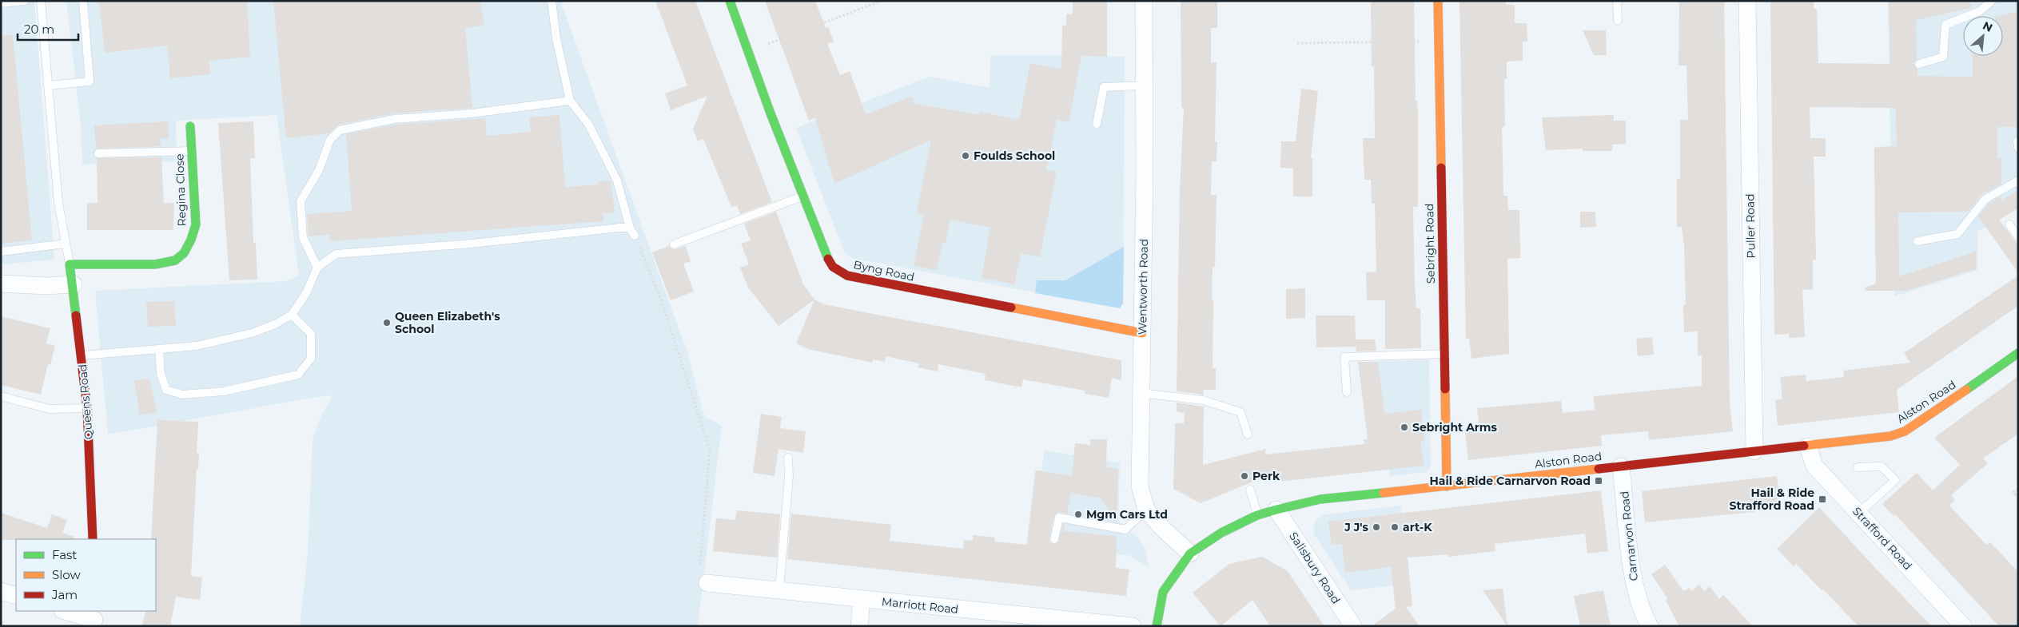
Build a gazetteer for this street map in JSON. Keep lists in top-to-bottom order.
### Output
{
  "streets": {
    "street": [
      "Regina Close",
      "Puller Road",
      "Sebright Road",
      "Byng Road",
      "Wentworth Road",
      "Queens Road",
      "Alston Road",
      "Carnarvon Road",
      "Strafford Road",
      "Salisbury Road",
      "Marriott Road"
    ]
  },
  "crossings": [
    ["Regina Close", "Queens Road"],
    ["Puller Road", "Alston Road"],
    ["Sebright Road", "Alston Road"],
    ["Byng Road", "Wentworth Road"],
    ["Wentworth Road", "Alston Road"],
    ["Alston Road", "Carnarvon Road"],
    ["Alston Road", "Strafford Road"],
    ["Alston Road", "Salisbury Road"]
  ],
  "places": {
    "other": [
      "Foulds School",
      "Queen Elizabeth's School",
      "Sebright Arms",
      "Perk",
      "Mgm Cars Ltd",
      "J J's",
      "art-K"
    ],
    "transit": ["Hail & Ride Carnarvon Road", "Hail & Ride Strafford Road"]
  },
  "legend": ["Fast", "Slow", "Jam"],
  "scale_bar": "20 m",
  "north": "top right"
}
